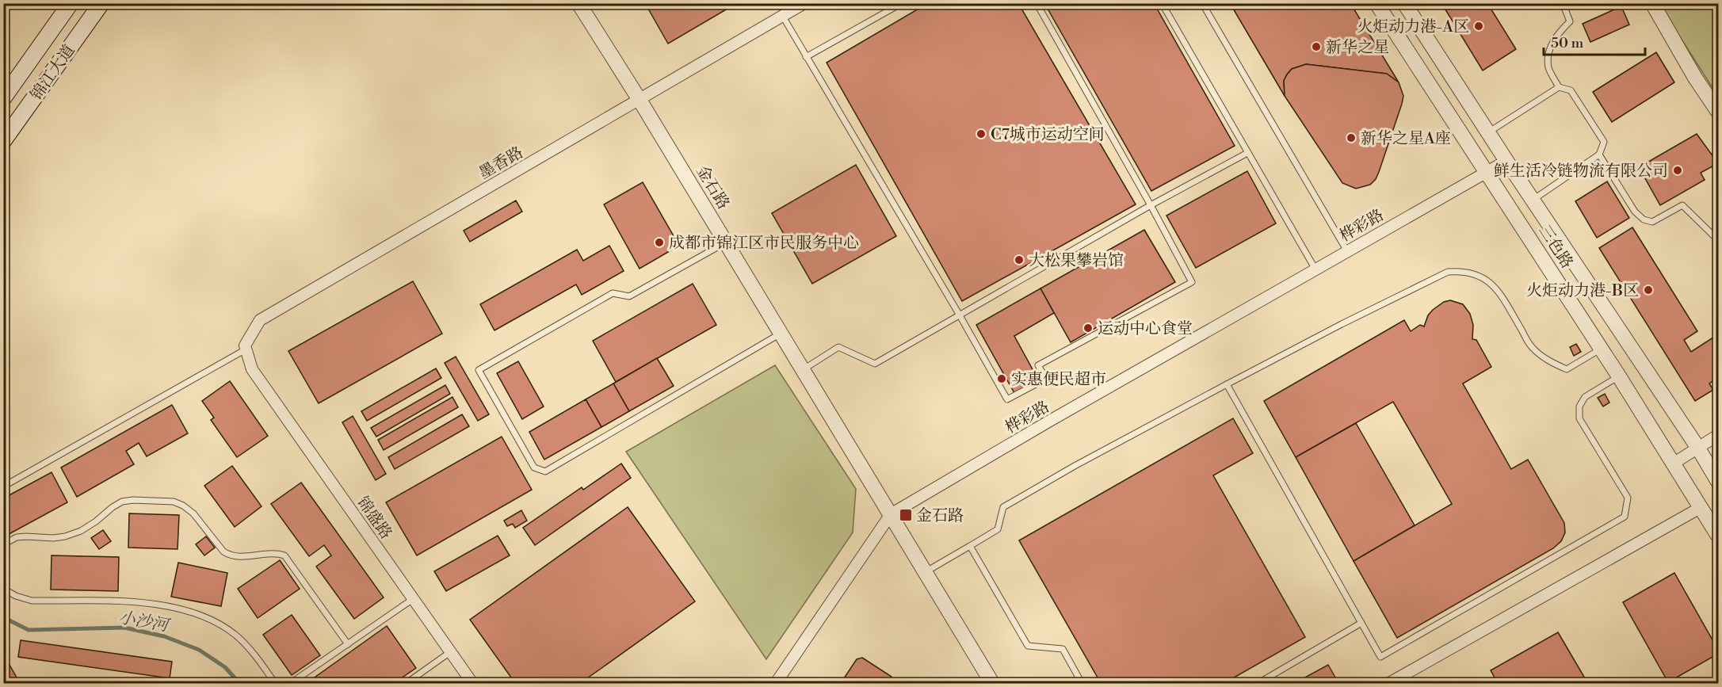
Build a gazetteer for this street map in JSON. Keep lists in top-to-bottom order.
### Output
{
  "streets": {
    "main road": ["锦江大道"],
    "street": [
      "墨香路",
      "金石路",
      "桦彩路",
      "三色路",
      "锦盛路"
    ]
  },
  "crossings": [
    ["墨香路", "金石路"],
    ["墨香路", "锦盛路"],
    ["金石路", "桦彩路"],
    ["桦彩路", "三色路"]
  ],
  "water": ["小沙河"],
  "places": {
    "other": [
      "火炬动力港-A区",
      "新华之星",
      "C7城市运动空间",
      "新华之星A座",
      "鲜生活冷链物流有限公司",
      "成都市锦江区市民服务中心",
      "大松果攀岩馆",
      "火炬动力港-B区",
      "运动中心食堂",
      "实惠便民超市"
    ],
    "transit": ["金石路"]
  },
  "scale_bar": "50 m"
}
